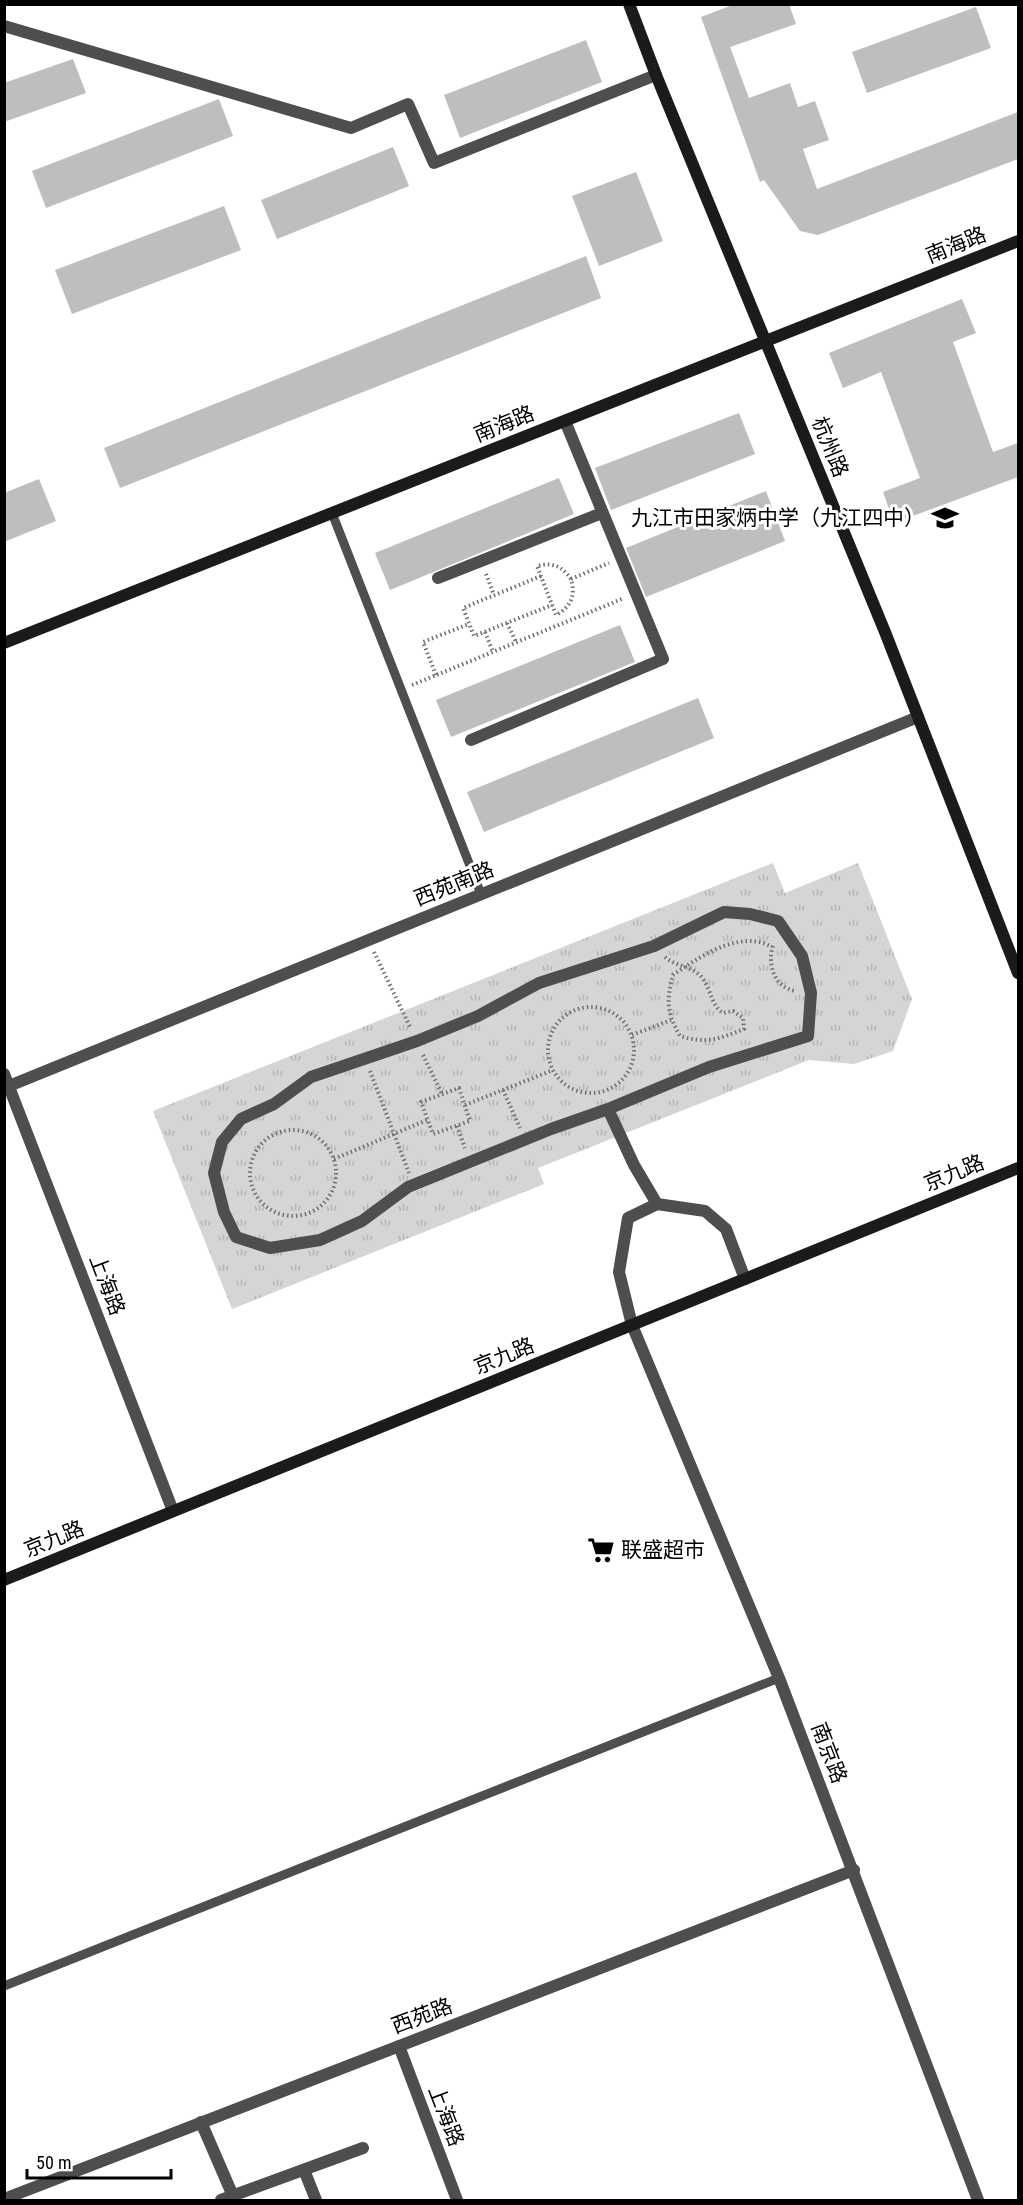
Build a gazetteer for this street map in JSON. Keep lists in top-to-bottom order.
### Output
{
  "streets": {
    "main road": ["南海路", "杭州路", "京九路"],
    "street": [
      "西苑南路",
      "上海路",
      "南京路",
      "西苑路"
    ]
  },
  "crossings": [
    ["南海路", "杭州路"],
    ["杭州路", "西苑南路"],
    ["西苑南路", "上海路"],
    ["京九路", "上海路"],
    ["京九路", "南京路"],
    ["上海路", "西苑路"],
    ["南京路", "西苑路"]
  ],
  "places": {
    "school or university": ["九江市田家炳中学（九江四中）"],
    "supermarket": ["联盛超市"]
  },
  "scale_bar": "50 m"
}
